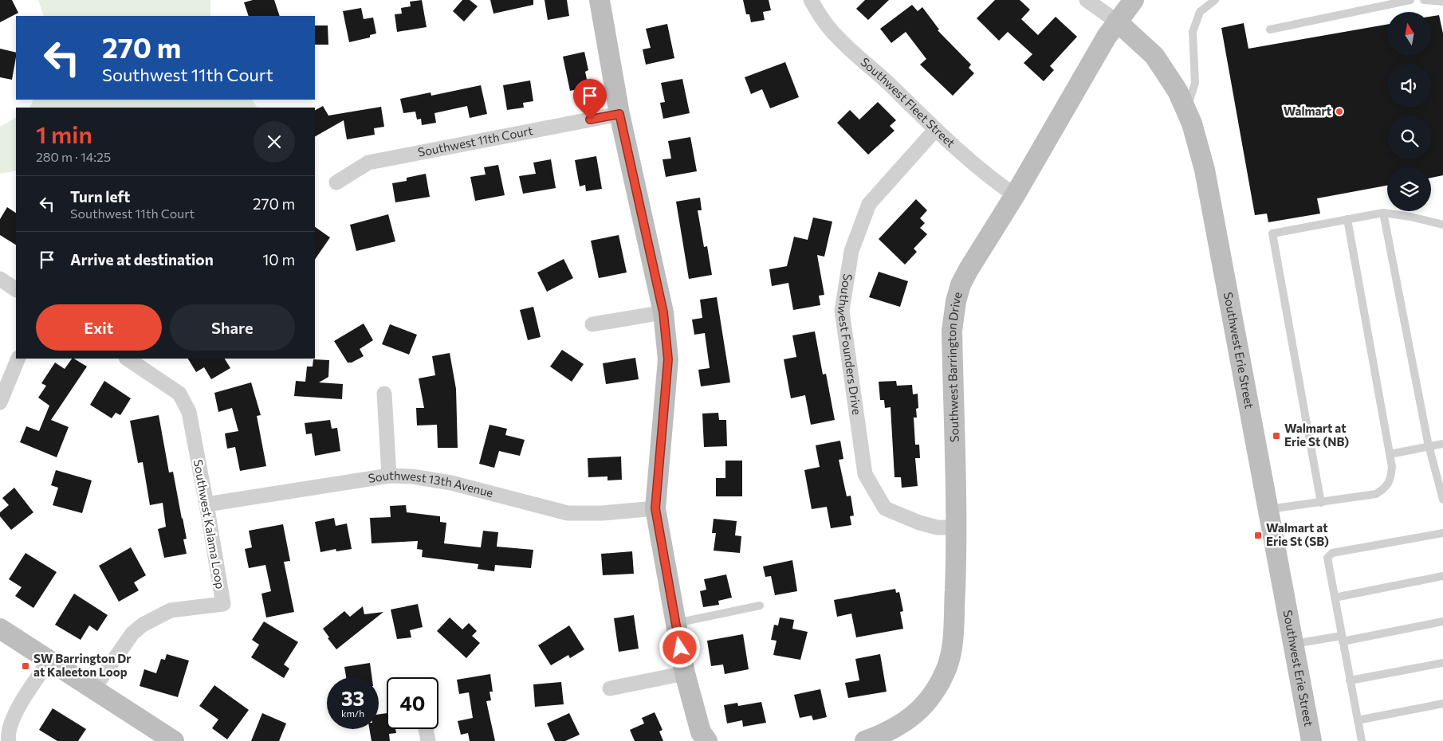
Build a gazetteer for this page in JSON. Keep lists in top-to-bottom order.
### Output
{
  "streets": {
    "street": [
      "Southwest Fleet Street",
      "Southwest 11th Court",
      "Southwest Founders Drive",
      "Southwest Erie Street",
      "Southwest Barrington Drive",
      "Southwest 13th Avenue",
      "Southwest Kalama Loop"
    ]
  },
  "crossings": [
    ["Southwest Fleet Street", "Southwest Founders Drive"],
    ["Southwest Fleet Street", "Southwest Barrington Drive"],
    ["Southwest Founders Drive", "Southwest Barrington Drive"],
    ["Southwest Erie Street", "Southwest Barrington Drive"],
    ["Southwest 13th Avenue", "Southwest Kalama Loop"]
  ],
  "places": {
    "other": ["Walmart"],
    "transit": ["Walmart at Erie St (NB)", "Walmart at Erie St (SB)", "SW Barrington Dr at Kaleeton Loop"]
  },
  "north": "top",
  "page": {
    "turn": ["270 m", "Southwest 11th Court"],
    "heading": ["1 min", "280 m · 14:25"],
    "list": [
      {
        "name": "Turn left",
        "note": "Southwest 11th Court",
        "value": "270 m"
      },
      {
        "name": "Arrive at destination",
        "value": "10 m"
      }
    ],
    "buttons": ["Exit", "Share"],
    "speed": "33 km/h",
    "limit": "40"
  }
}
